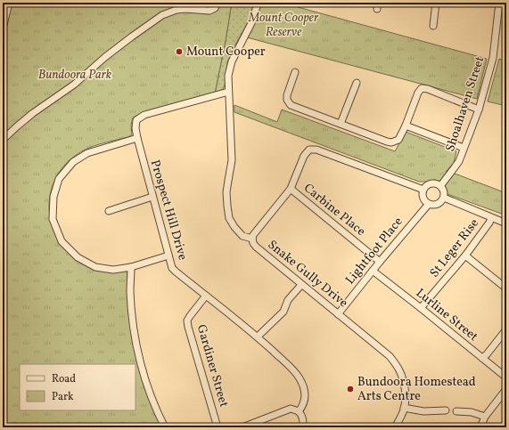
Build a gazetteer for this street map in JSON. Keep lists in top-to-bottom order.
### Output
{
  "streets": {
    "street": [
      "Shoalhaven Street",
      "Prospect Hill Drive",
      "Carbine Place",
      "St Leger Rise",
      "Lightfoot Place",
      "Snake Gully Drive",
      "Lurline Street",
      "Gardiner Street"
    ]
  },
  "crossings": [
    ["Shoalhaven Street", "Lightfoot Place"],
    ["Prospect Hill Drive", "Snake Gully Drive"],
    ["Prospect Hill Drive", "Gardiner Street"],
    ["Carbine Place", "Lightfoot Place"],
    ["St Leger Rise", "Lurline Street"],
    ["Lightfoot Place", "Snake Gully Drive"],
    ["Lightfoot Place", "Lurline Street"]
  ],
  "parks": ["Mount Cooper Reserve", "Bundoora Park"],
  "places": ["Mount Cooper", "Bundoora Homestead Arts Centre"],
  "legend": ["Road", "Park"]
}
